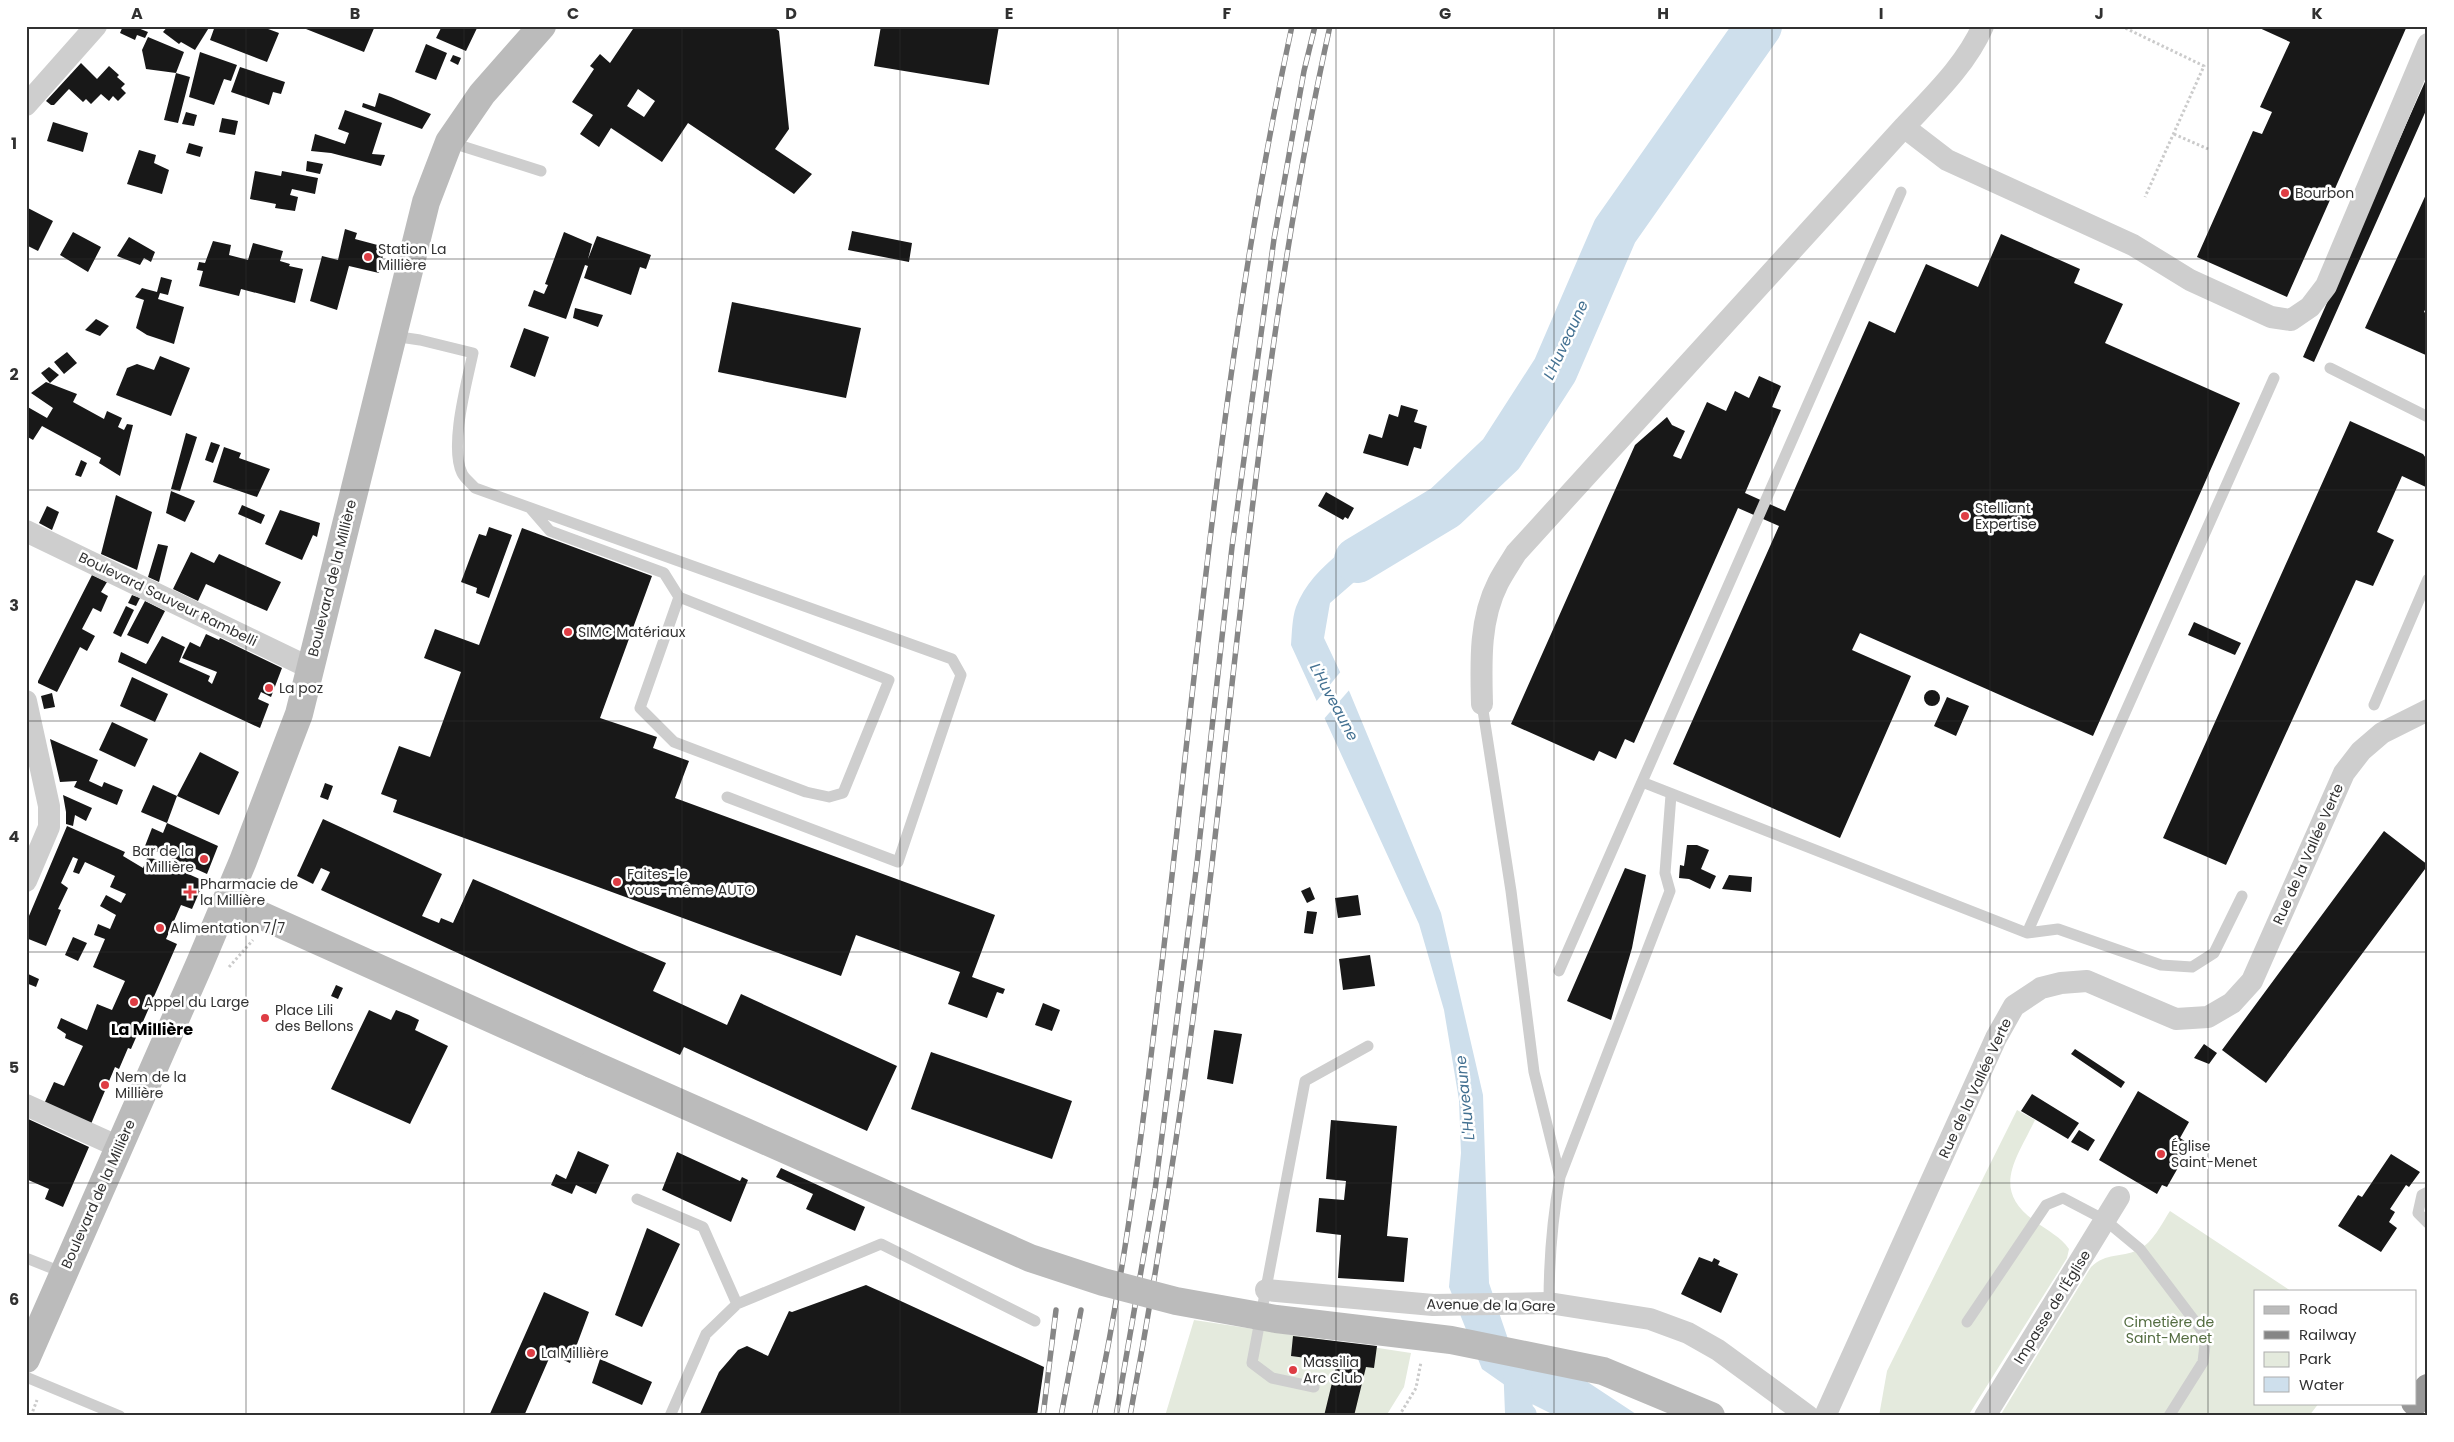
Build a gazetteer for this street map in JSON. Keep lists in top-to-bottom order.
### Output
{
  "streets": {
    "street": [
      "Boulevard de la Millière",
      "Boulevard Sauveur Rambelli",
      "Rue de la Vallée Verte",
      "Avenue de la Gare",
      "Impasse de l'Église"
    ]
  },
  "crossings": [
    ["Boulevard de la Millière", "Boulevard Sauveur Rambelli"]
  ],
  "districts": ["La Millière"],
  "water": ["L'Huveaune"],
  "parks": ["Cimetière de Saint-Menet"],
  "places": {
    "other": [
      "Bourbon",
      "Station La Millière",
      "Stelliant Expertise",
      "SIMC Matériaux",
      "La poz",
      "Bar de la Millière",
      "Faites-le vous-même AUTO",
      "Alimentation 7/7",
      "Appel du Large",
      "Place Lili des Bellons",
      "Nem de la Millière",
      "Église Saint-Menet",
      "La Millière",
      "Massilia Arc Club"
    ],
    "health": ["Pharmacie de la Millière"]
  },
  "legend": [
    "Road",
    "Railway",
    "Park",
    "Water"
  ],
  "grid": {
    "columns": [
      "A",
      "B",
      "C",
      "D",
      "E",
      "F",
      "G",
      "H",
      "I",
      "J",
      "K"
    ],
    "rows": [
      "1",
      "2",
      "3",
      "4",
      "5",
      "6"
    ]
  }
}
